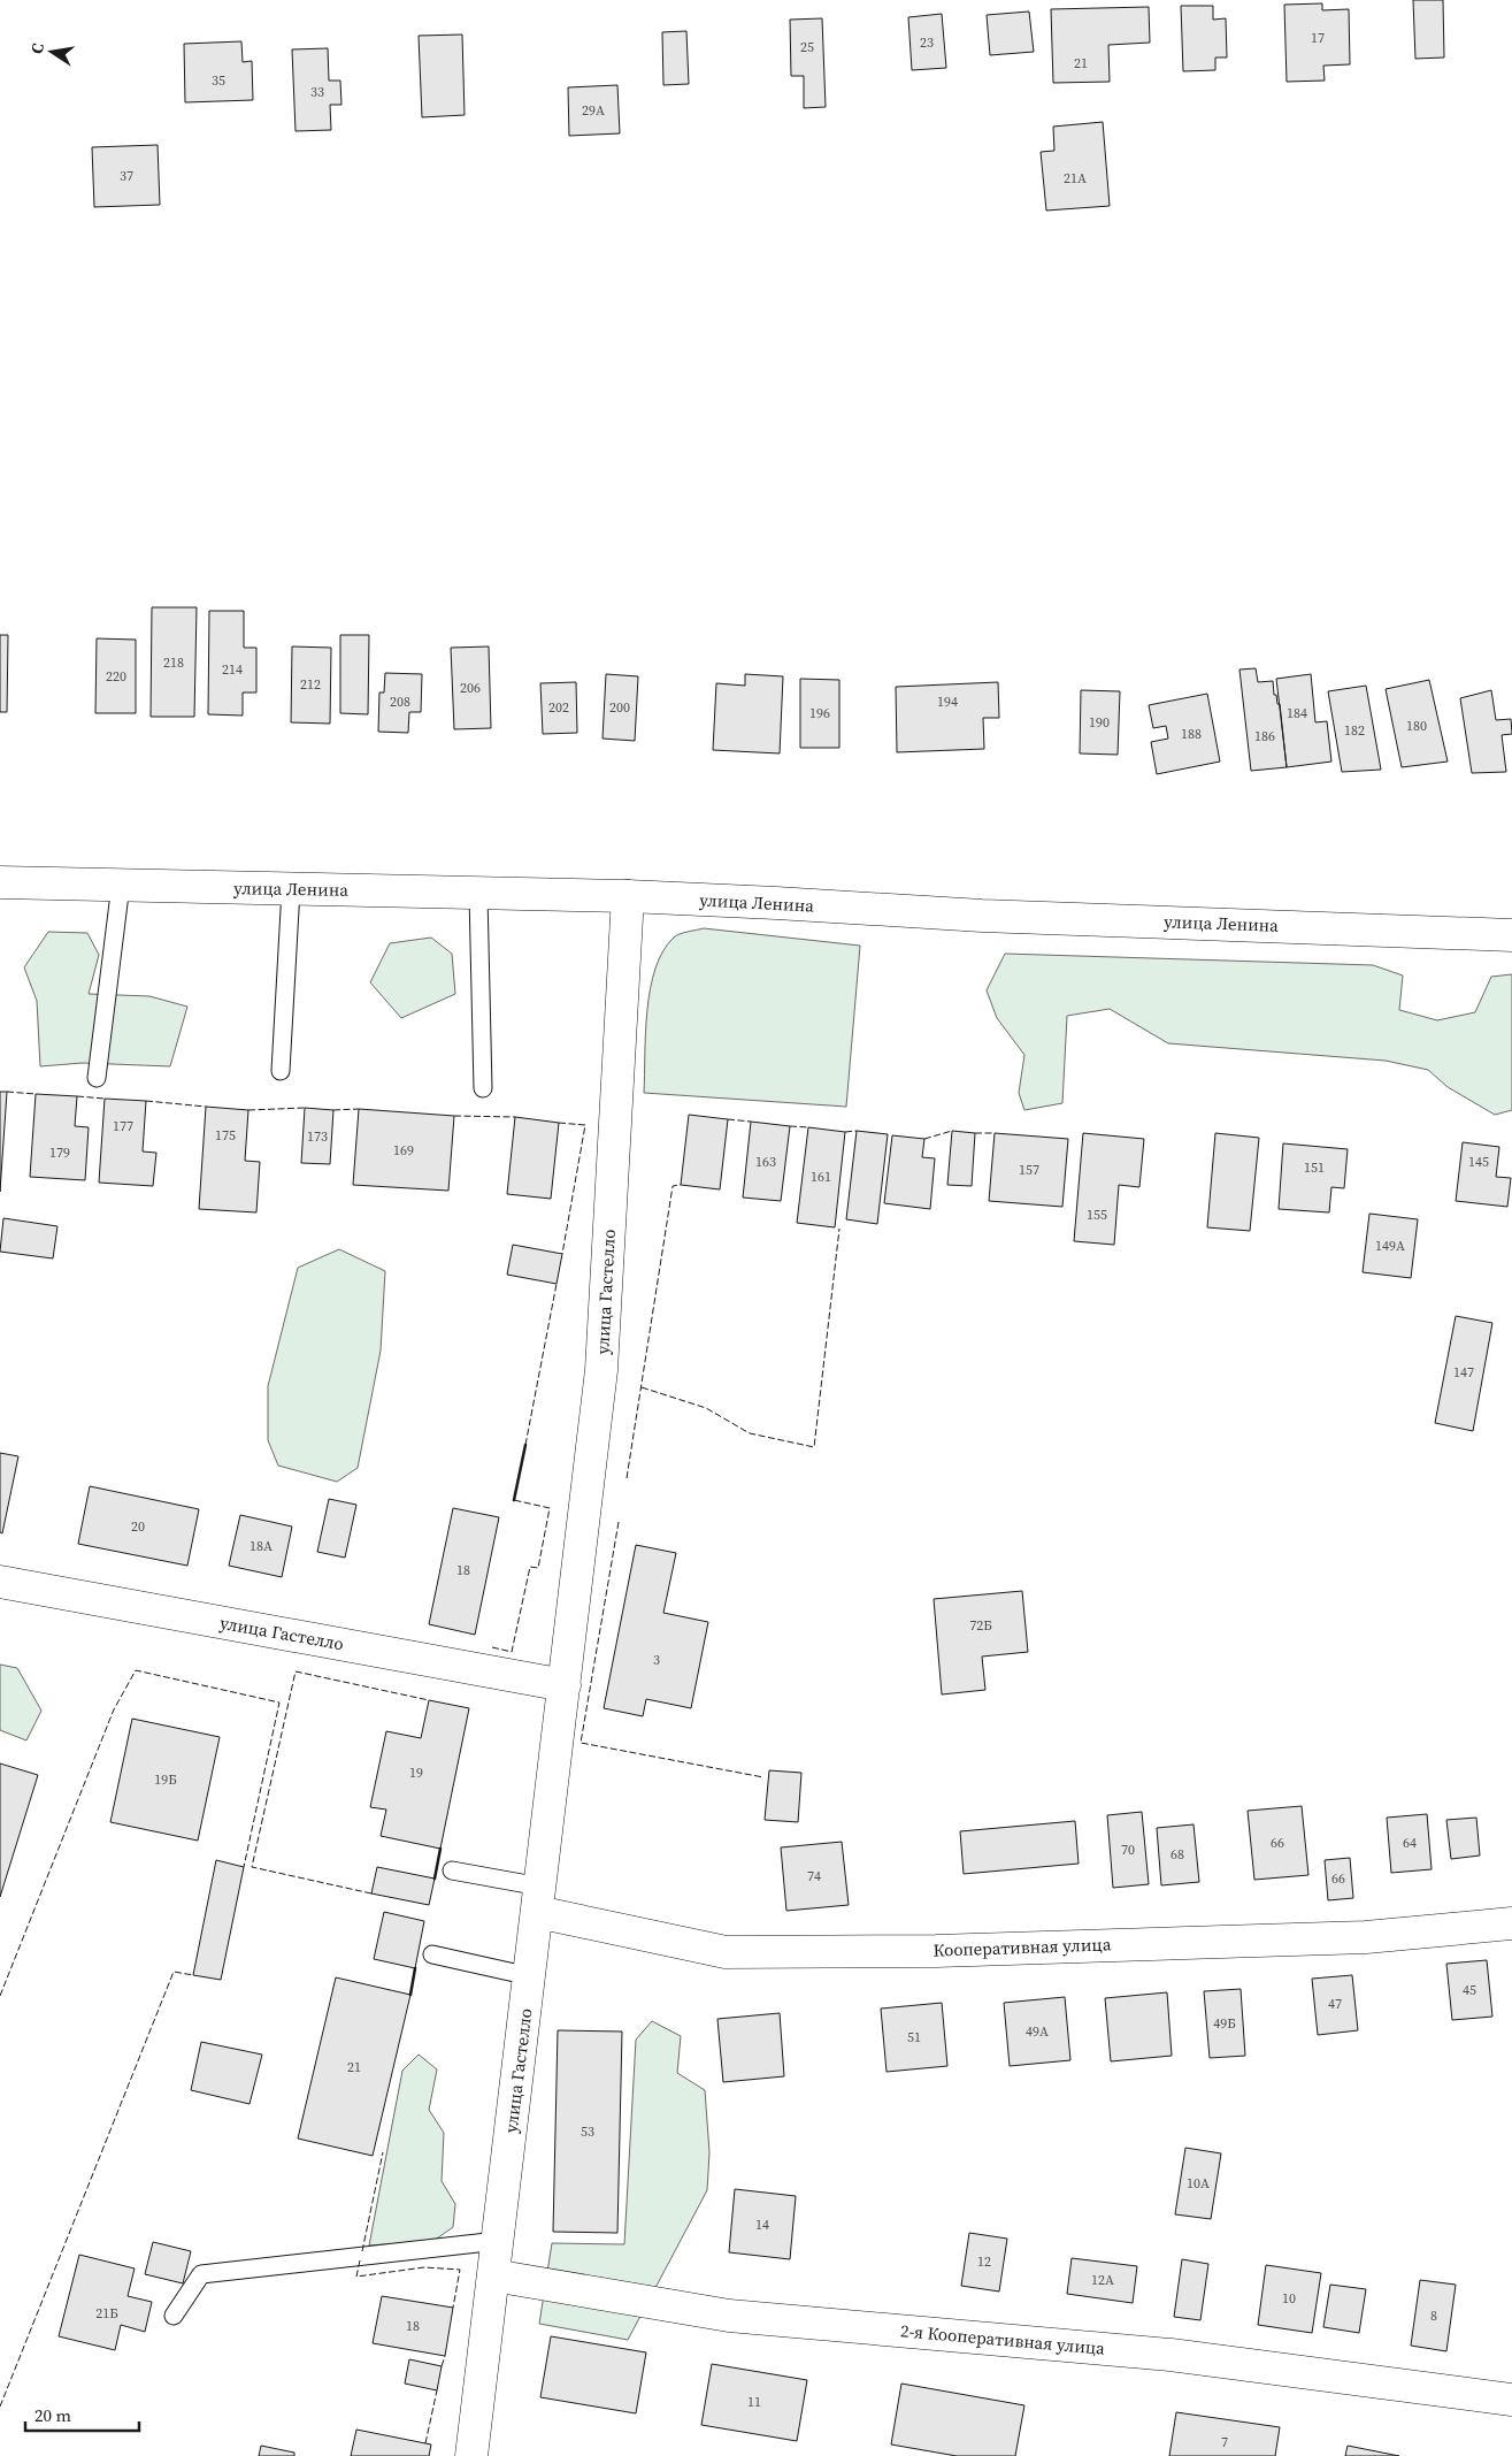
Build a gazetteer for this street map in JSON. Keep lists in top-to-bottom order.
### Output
{
  "streets": {
    "street": [
      "улица Ленина",
      "улица Гастелло",
      "Кооперативная улица",
      "2-я Кооперативная улица"
    ]
  },
  "crossings": [
    ["улица Ленина", "улица Гастелло"],
    ["улица Гастелло", "Кооперативная улица"],
    ["улица Гастелло", "2-я Кооперативная улица"]
  ],
  "house_numbers": [
    "17",
    "23",
    "25",
    "21",
    "35",
    "33",
    "29A",
    "37",
    "21А",
    "218",
    "214",
    "220",
    "212",
    "206",
    "208",
    "194",
    "202",
    "200",
    "196",
    "184",
    "190",
    "180",
    "182",
    "188",
    "186",
    "177",
    "175",
    "173",
    "169",
    "179",
    "163",
    "145",
    "151",
    "157",
    "161",
    "155",
    "149А",
    "147",
    "20",
    "18А",
    "18",
    "72Б",
    "3",
    "19",
    "19Б",
    "66",
    "64",
    "70",
    "68",
    "74",
    "66",
    "45",
    "47",
    "49Б",
    "49А",
    "51",
    "21",
    "53",
    "10А",
    "14",
    "12",
    "12А",
    "10",
    "21Б",
    "8",
    "18",
    "11",
    "7"
  ],
  "scale_bar": "20 m",
  "north": "left"
}
